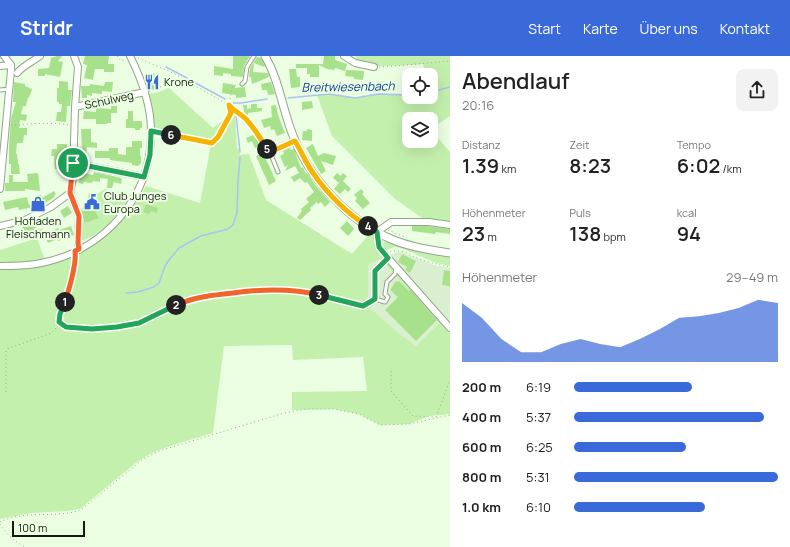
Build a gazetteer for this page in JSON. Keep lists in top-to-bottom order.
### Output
{
  "streets": {
    "street": ["Schulweg"]
  },
  "water": ["Breitwiesenbach"],
  "places": {
    "restaurant": ["Krone"],
    "public building": ["Club Junges Europa"],
    "shop": ["Hofladen Fleischmann"]
  },
  "scale_bar": "100 m",
  "page": {
    "header": "Stridr",
    "nav": [
      "Start",
      "Karte",
      "Über uns",
      "Kontakt"
    ],
    "heading": ["Abendlauf", "20:16"],
    "stats": [
      ["Distanz", "1.39 km"],
      ["Zeit", "8:23"],
      ["Tempo", "6:02 /km"],
      ["Höhenmeter", "23 m"],
      ["Puls", "138 bpm"],
      ["kcal", "94"]
    ],
    "pins": [
      "6",
      "5",
      "4",
      "3",
      "1",
      "2"
    ],
    "chart": ["Höhenmeter", "29–49 m"],
    "list": [
      {
        "name": "200 m",
        "note": "6:19"
      },
      {
        "name": "400 m",
        "note": "5:37"
      },
      {
        "name": "600 m",
        "note": "6:25"
      },
      {
        "name": "800 m",
        "note": "5:31"
      },
      {
        "name": "1.0 km",
        "note": "6:10"
      }
    ],
    "scale": "100 m"
  }
}
